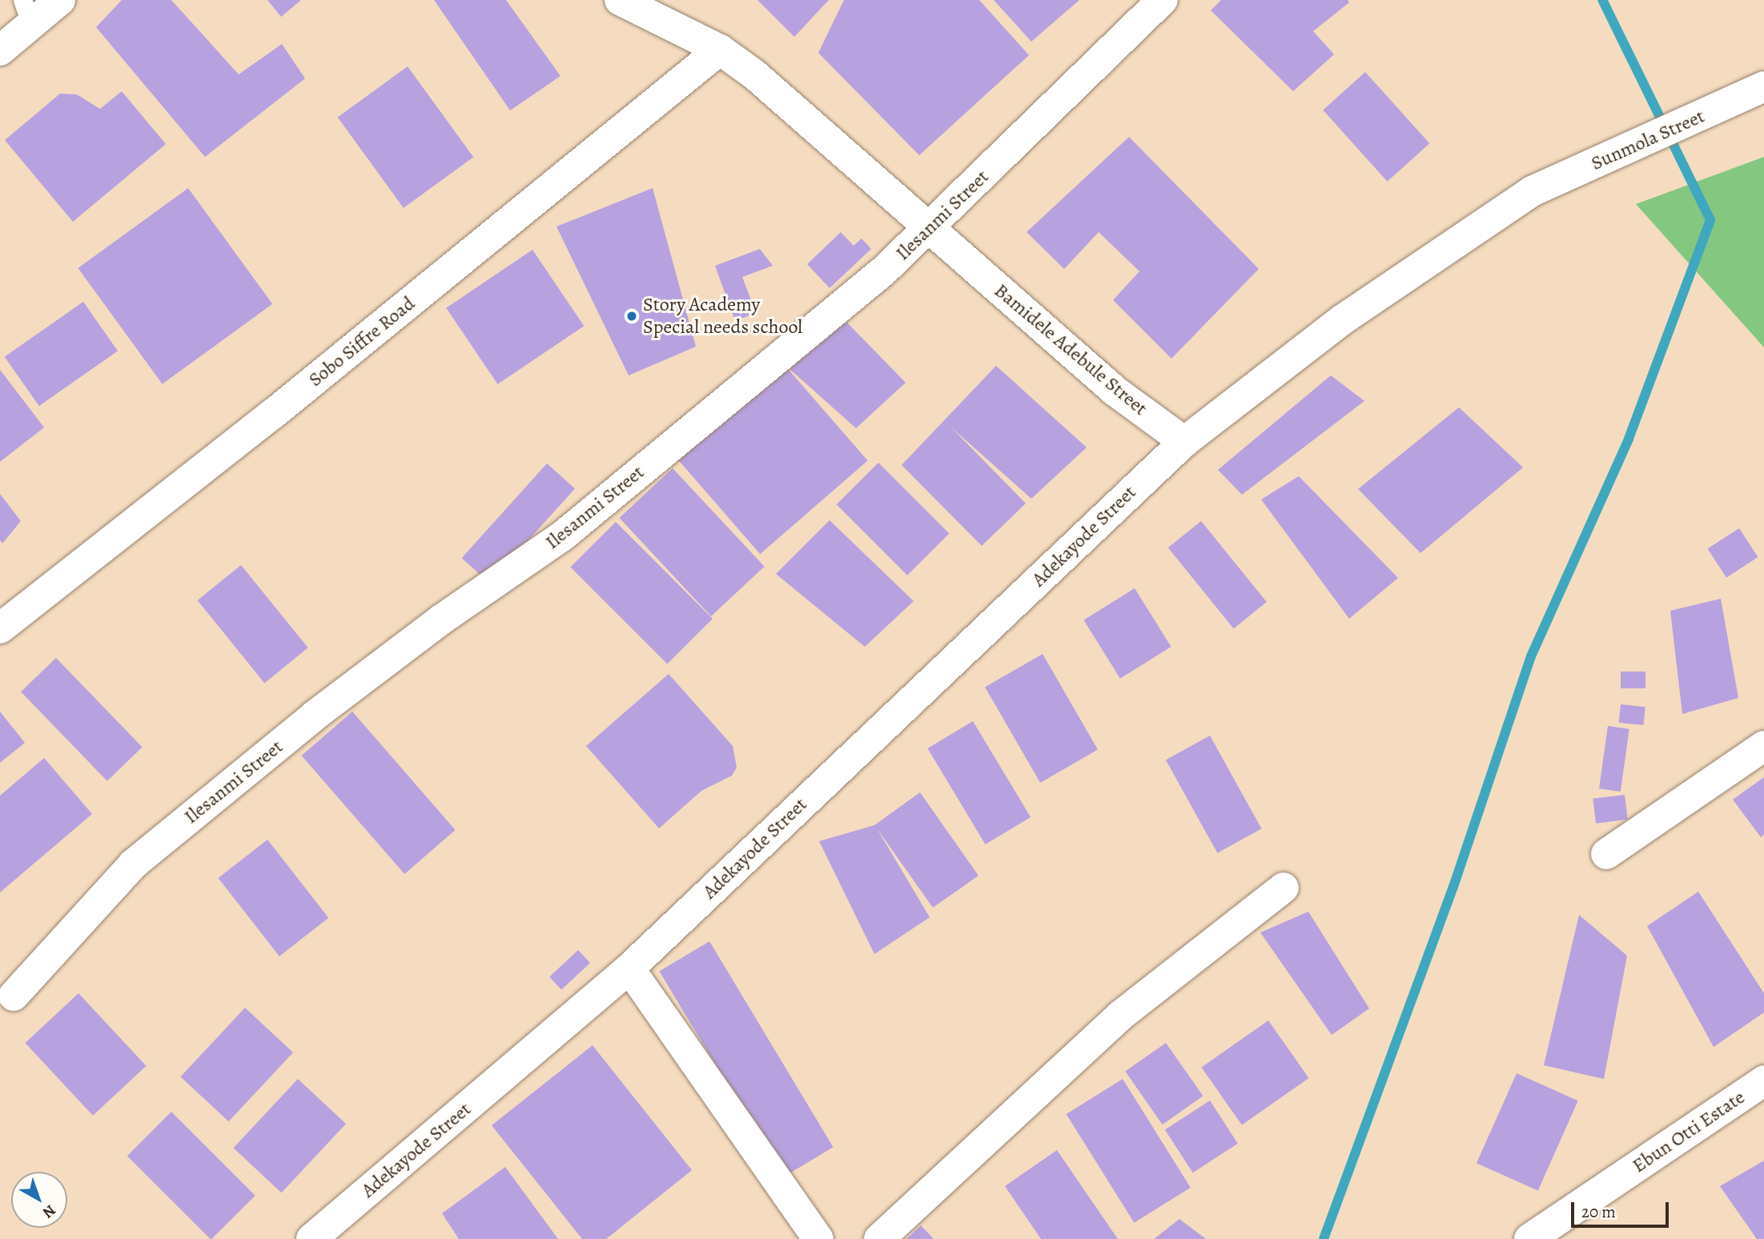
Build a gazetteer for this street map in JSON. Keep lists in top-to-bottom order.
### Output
{
  "streets": {
    "street": [
      "Sunmola Street",
      "Ilesanmi Street",
      "Sobo Siffre Road",
      "Bamidele Adebule Street",
      "Adekayode Street",
      "Ebun Otti Estate"
    ]
  },
  "crossings": [
    ["Sunmola Street", "Bamidele Adebule Street"],
    ["Sunmola Street", "Adekayode Street"],
    ["Ilesanmi Street", "Bamidele Adebule Street"],
    ["Sobo Siffre Road", "Bamidele Adebule Street"],
    ["Bamidele Adebule Street", "Adekayode Street"]
  ],
  "places": ["Story Academy Special needs school"],
  "scale_bar": "20 m",
  "north": "bottom right"
}
